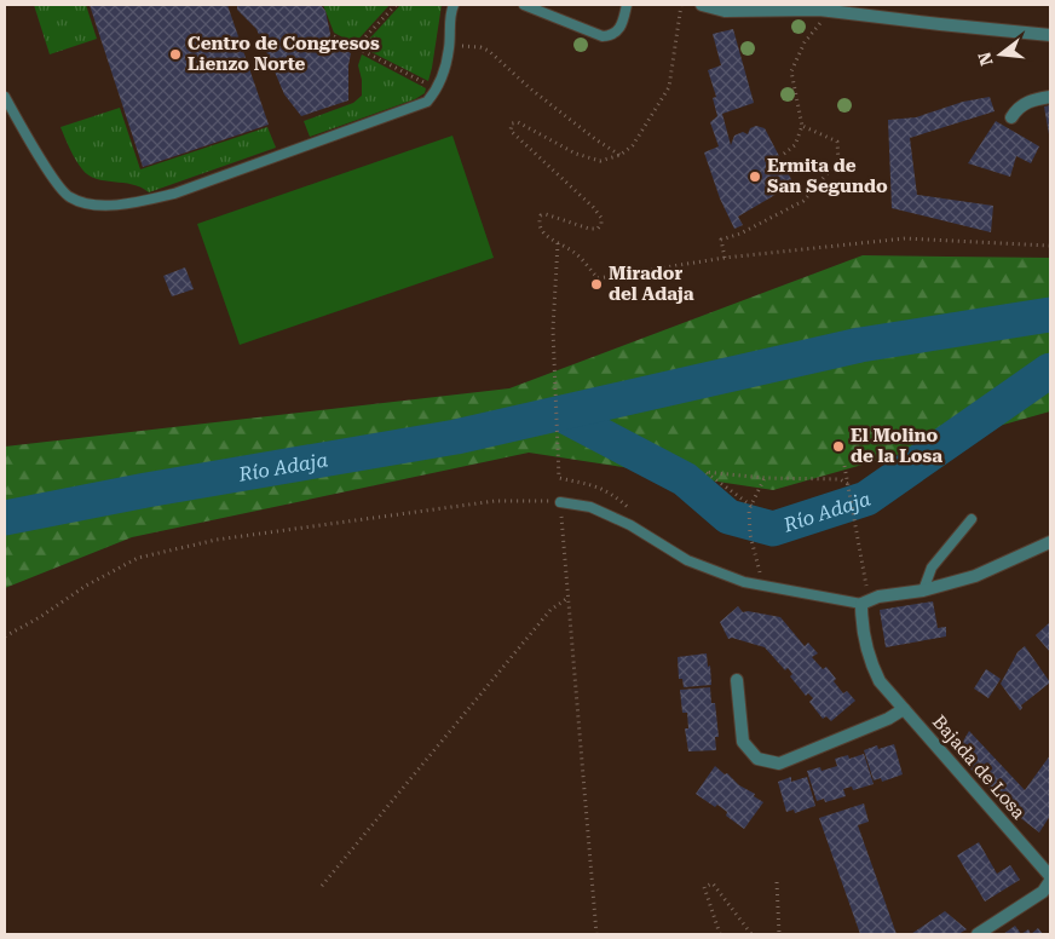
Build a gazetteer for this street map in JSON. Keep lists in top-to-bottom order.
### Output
{
  "streets": {
    "street": ["Bajada de Losa"]
  },
  "water": ["Río Adaja"],
  "places": [
    "Centro de Congresos Lienzo Norte",
    "Ermita de San Segundo",
    "Mirador del Adaja",
    "El Molino de la Losa"
  ],
  "north": "left"
}
